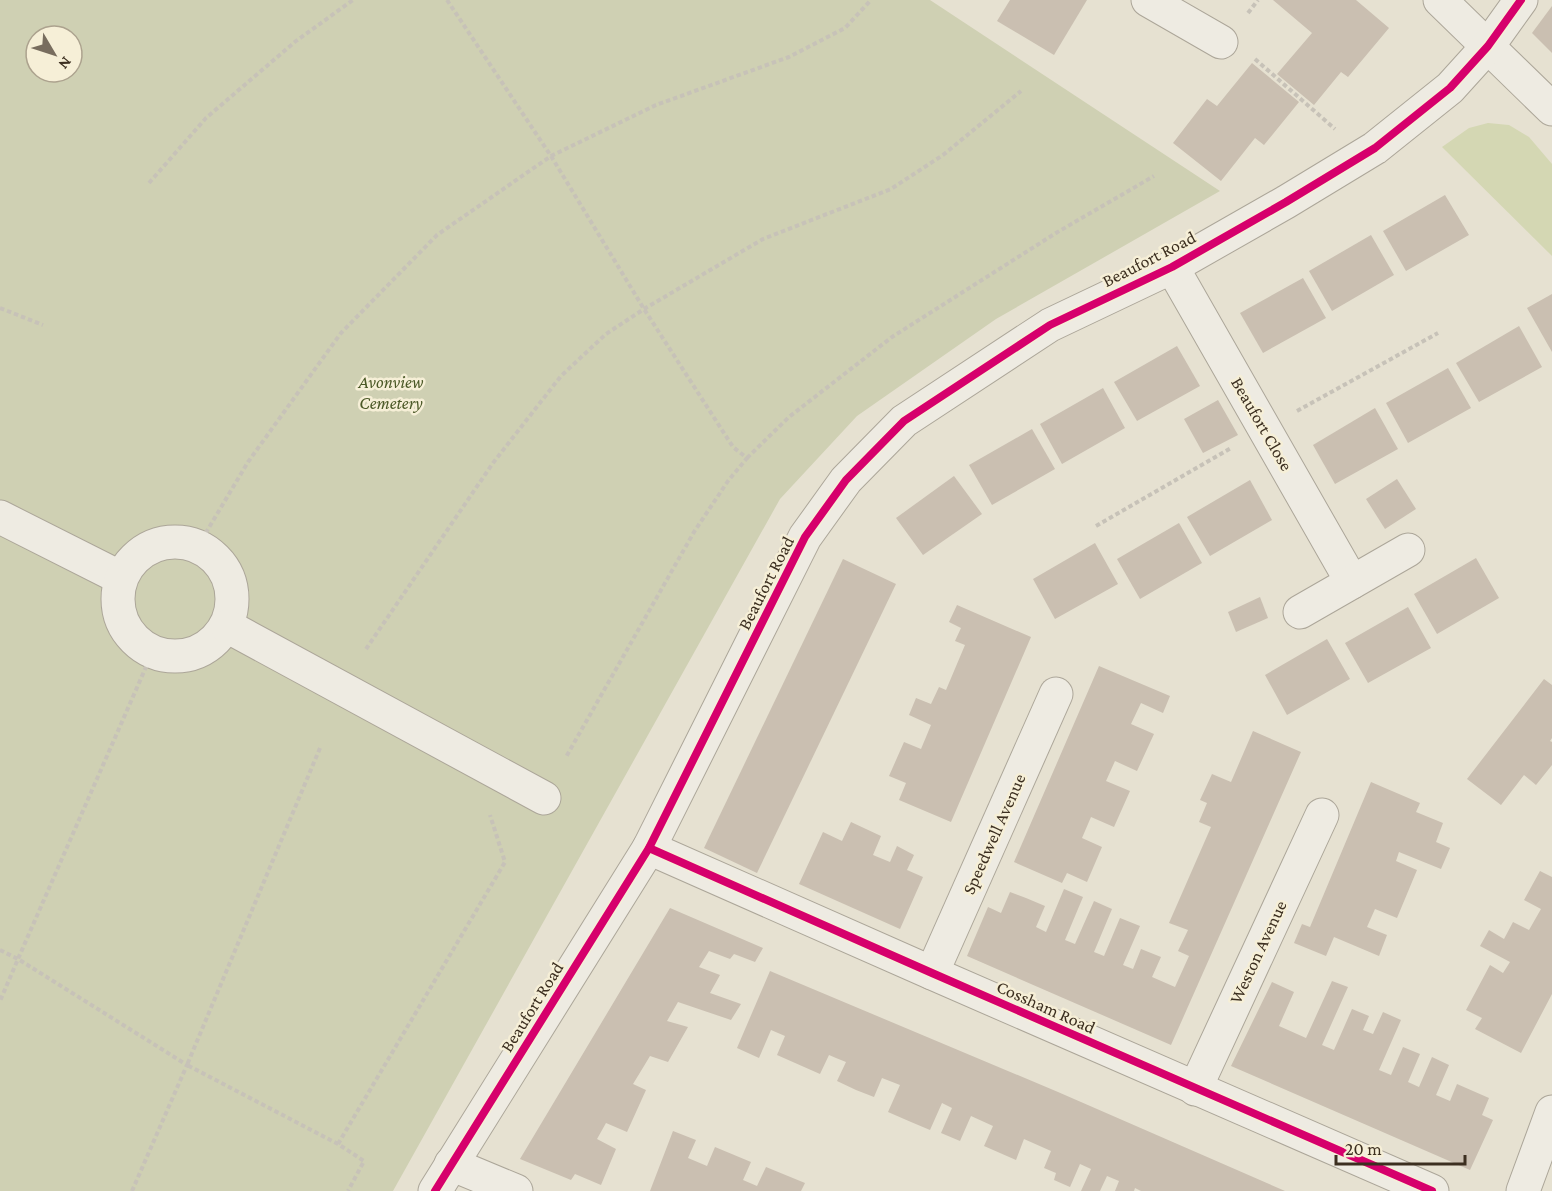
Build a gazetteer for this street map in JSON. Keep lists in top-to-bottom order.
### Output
{
  "streets": {
    "street": [
      "Beaufort Road",
      "Beaufort Close",
      "Speedwell Avenue",
      "Weston Avenue",
      "Cossham Road"
    ]
  },
  "crossings": [
    ["Beaufort Road", "Beaufort Close"],
    ["Beaufort Road", "Cossham Road"],
    ["Speedwell Avenue", "Cossham Road"],
    ["Weston Avenue", "Cossham Road"]
  ],
  "parks": ["Avonview Cemetery"],
  "scale_bar": "20 m",
  "north": "bottom right"
}
